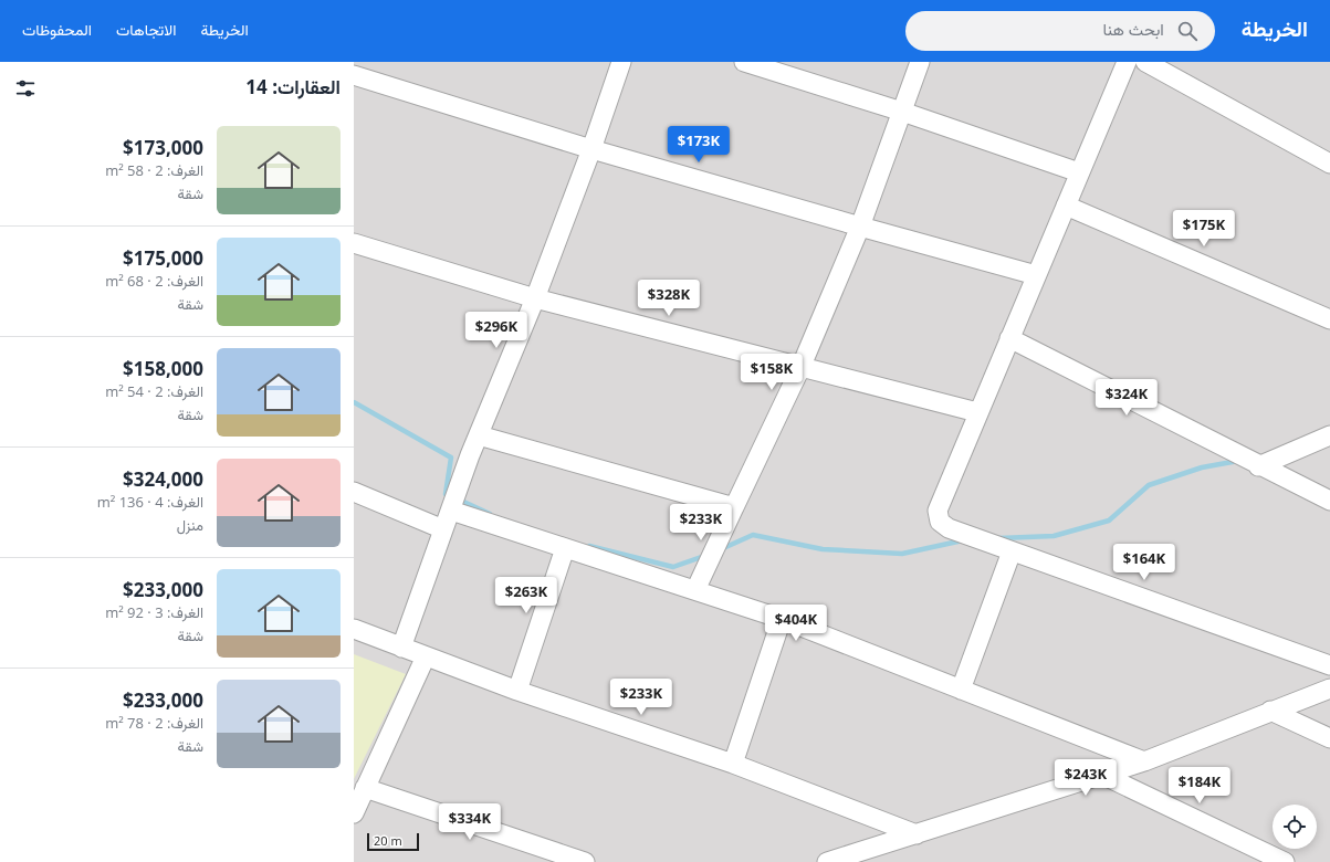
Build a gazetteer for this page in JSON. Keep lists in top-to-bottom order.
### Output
{
  "scale_bar": "20 m",
  "page": {
    "header": "الخريطة",
    "search": "ابحث هنا",
    "nav": ["الخريطة", "الاتجاهات", "المحفوظات"],
    "heading": "العقارات: 14",
    "list": [
      {
        "name": "$173,000",
        "note": "الغرف: 2 · 58 m² · شقة"
      },
      {
        "name": "$175,000",
        "note": "الغرف: 2 · 68 m² · شقة"
      },
      {
        "name": "$158,000",
        "note": "الغرف: 2 · 54 m² · شقة"
      },
      {
        "name": "$324,000",
        "note": "الغرف: 4 · 136 m² · منزل"
      },
      {
        "name": "$233,000",
        "note": "الغرف: 3 · 92 m² · شقة"
      },
      {
        "name": "$233,000",
        "note": "الغرف: 2 · 78 m² · شقة"
      }
    ],
    "price": [
      "$173K",
      "$175K",
      "$328K",
      "$296K",
      "$158K",
      "$324K",
      "$233K",
      "$164K",
      "$263K",
      "$404K",
      "$233K",
      "$243K",
      "$184K",
      "$334K"
    ],
    "scale": "20 m"
  }
}
